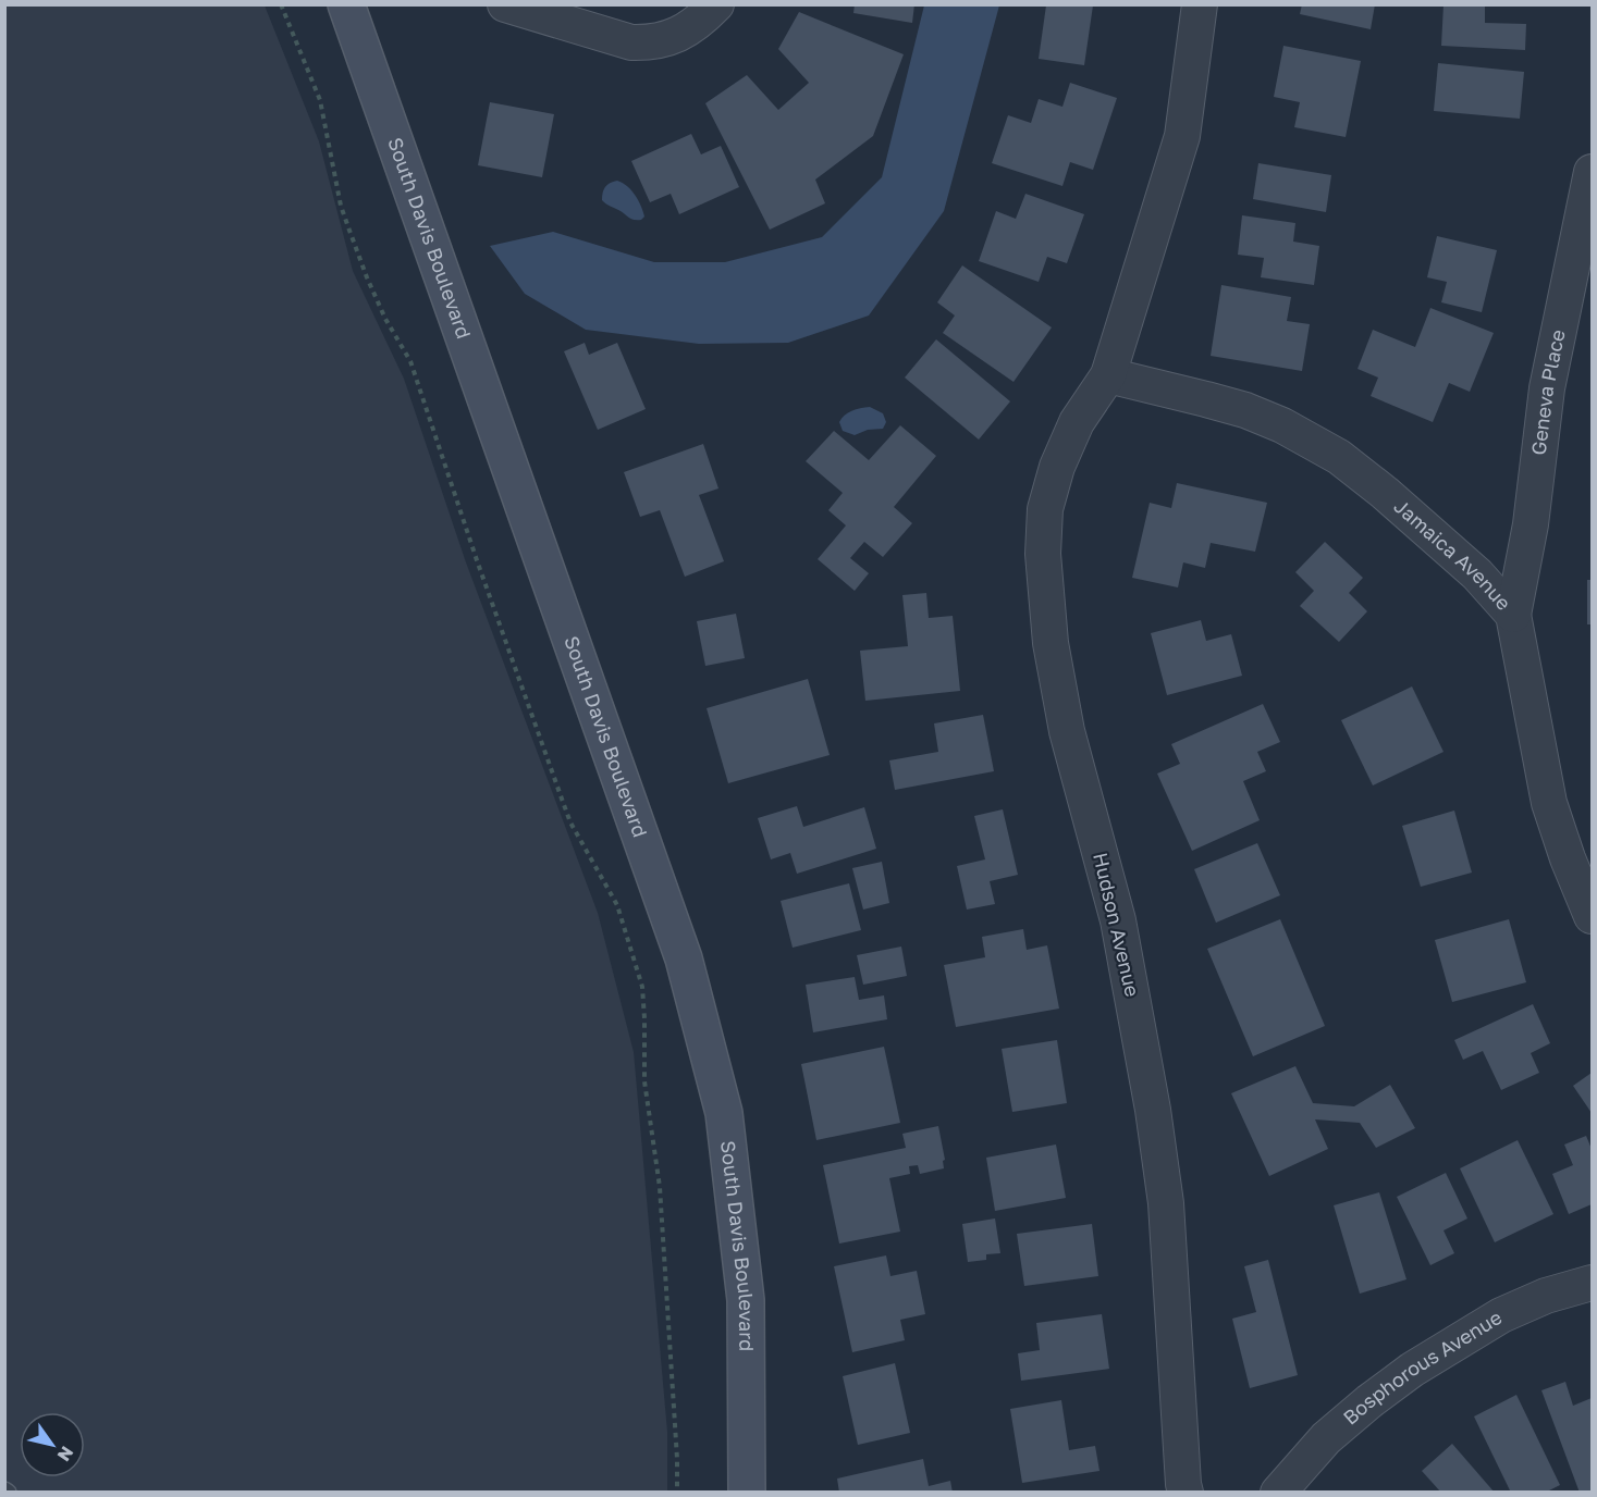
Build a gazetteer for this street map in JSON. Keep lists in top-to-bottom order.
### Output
{
  "streets": {
    "street": [
      "South Davis Boulevard",
      "Geneva Place",
      "Jamaica Avenue",
      "Hudson Avenue",
      "Bosphorous Avenue"
    ]
  },
  "crossings": [
    ["Geneva Place", "Jamaica Avenue"],
    ["Jamaica Avenue", "Hudson Avenue"]
  ],
  "north": "bottom right"
}
